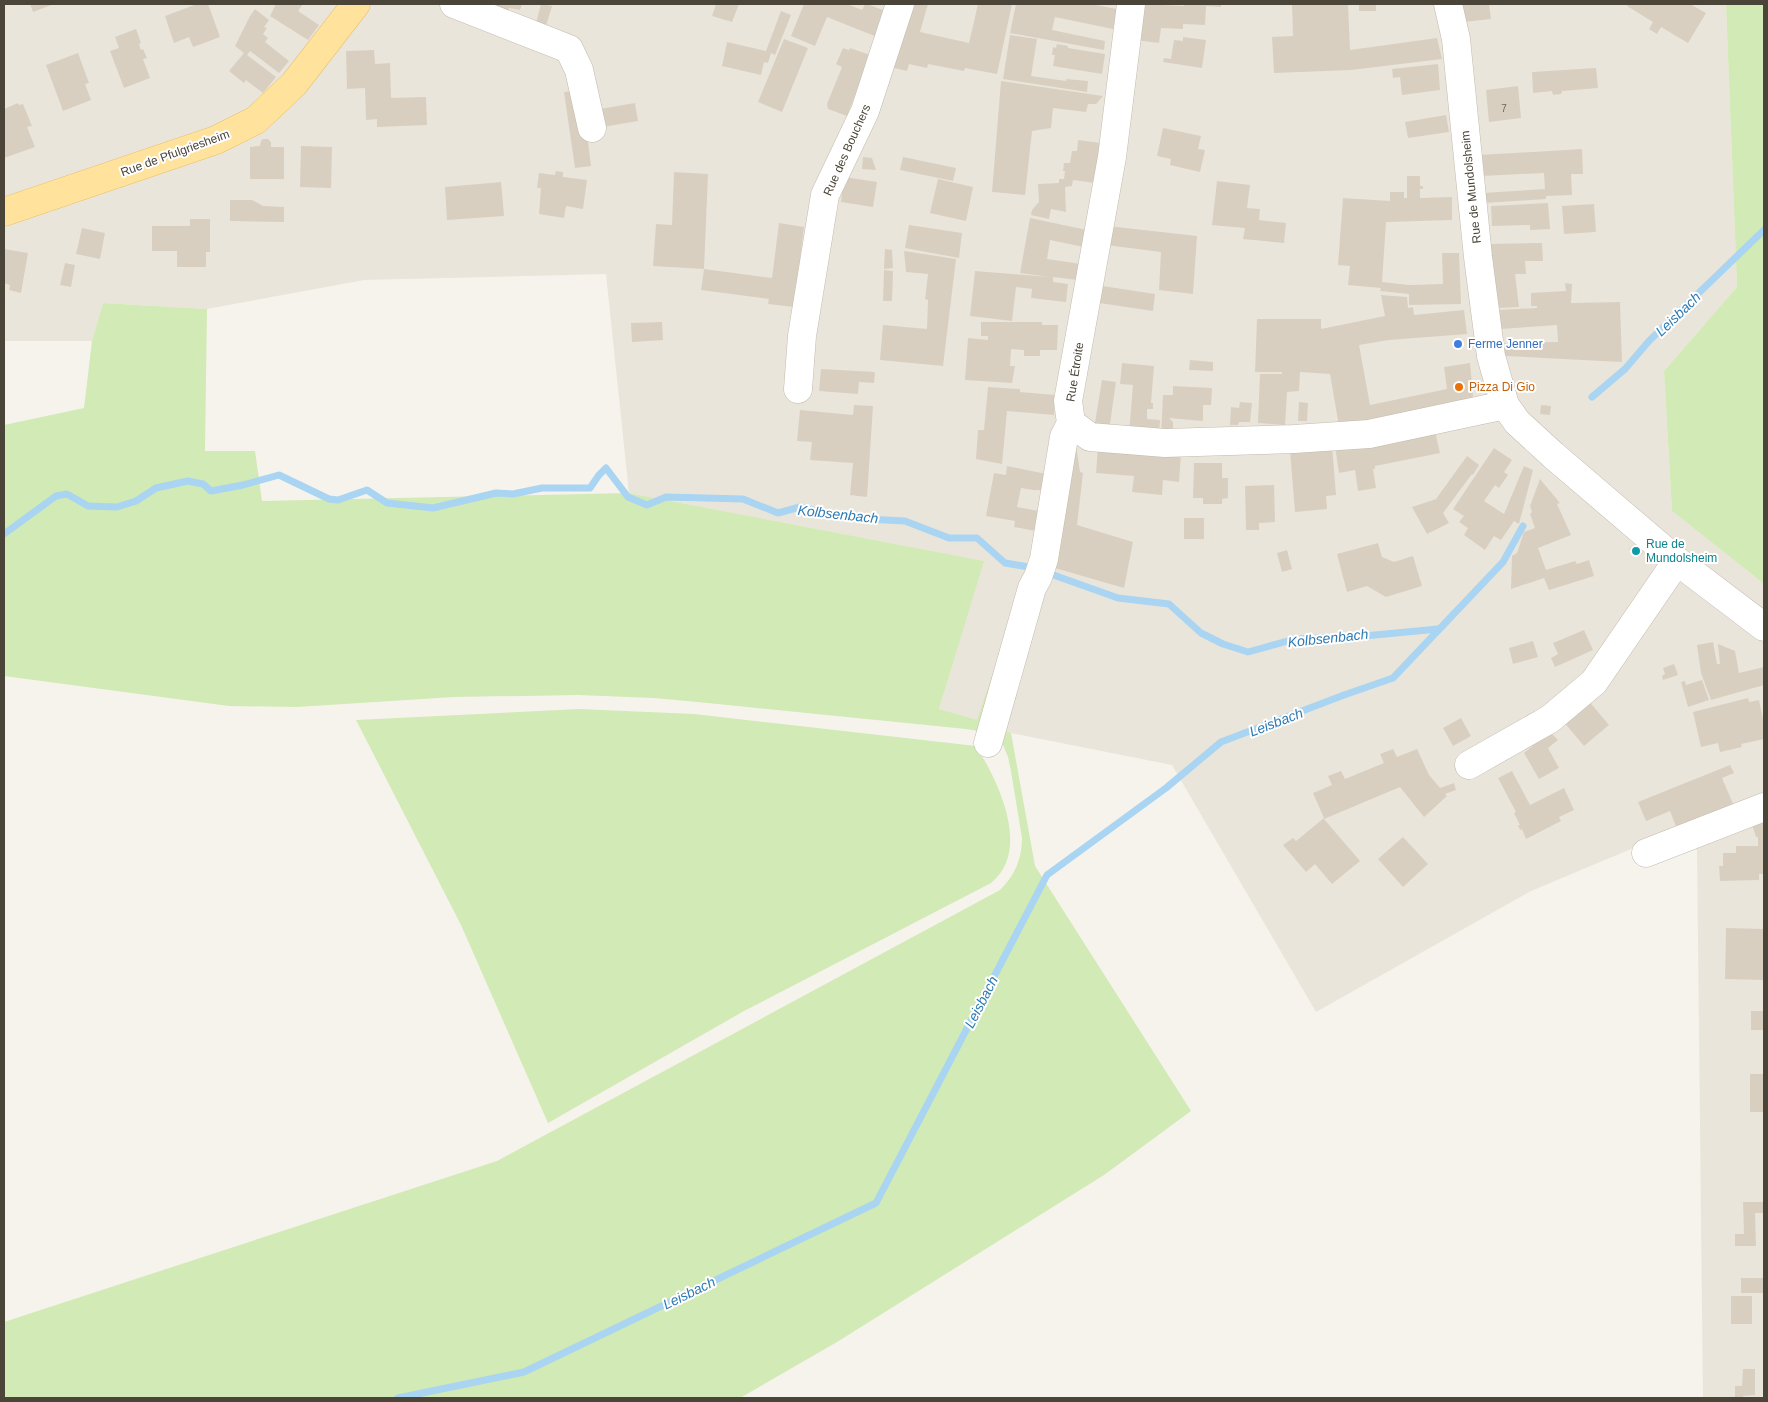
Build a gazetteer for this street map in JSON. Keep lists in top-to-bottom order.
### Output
{
  "streets": {
    "main road": ["Rue de Pfulgriesheim"],
    "street": ["Rue des Bouchers", "Rue de Mundolsheim", "Rue Étroite"]
  },
  "water": ["Leisbach", "Kolbsenbach"],
  "places": ["Ferme Jenner", "Pizza Di Gio", "Rue de Mundolsheim"],
  "house_numbers": ["7"]
}
